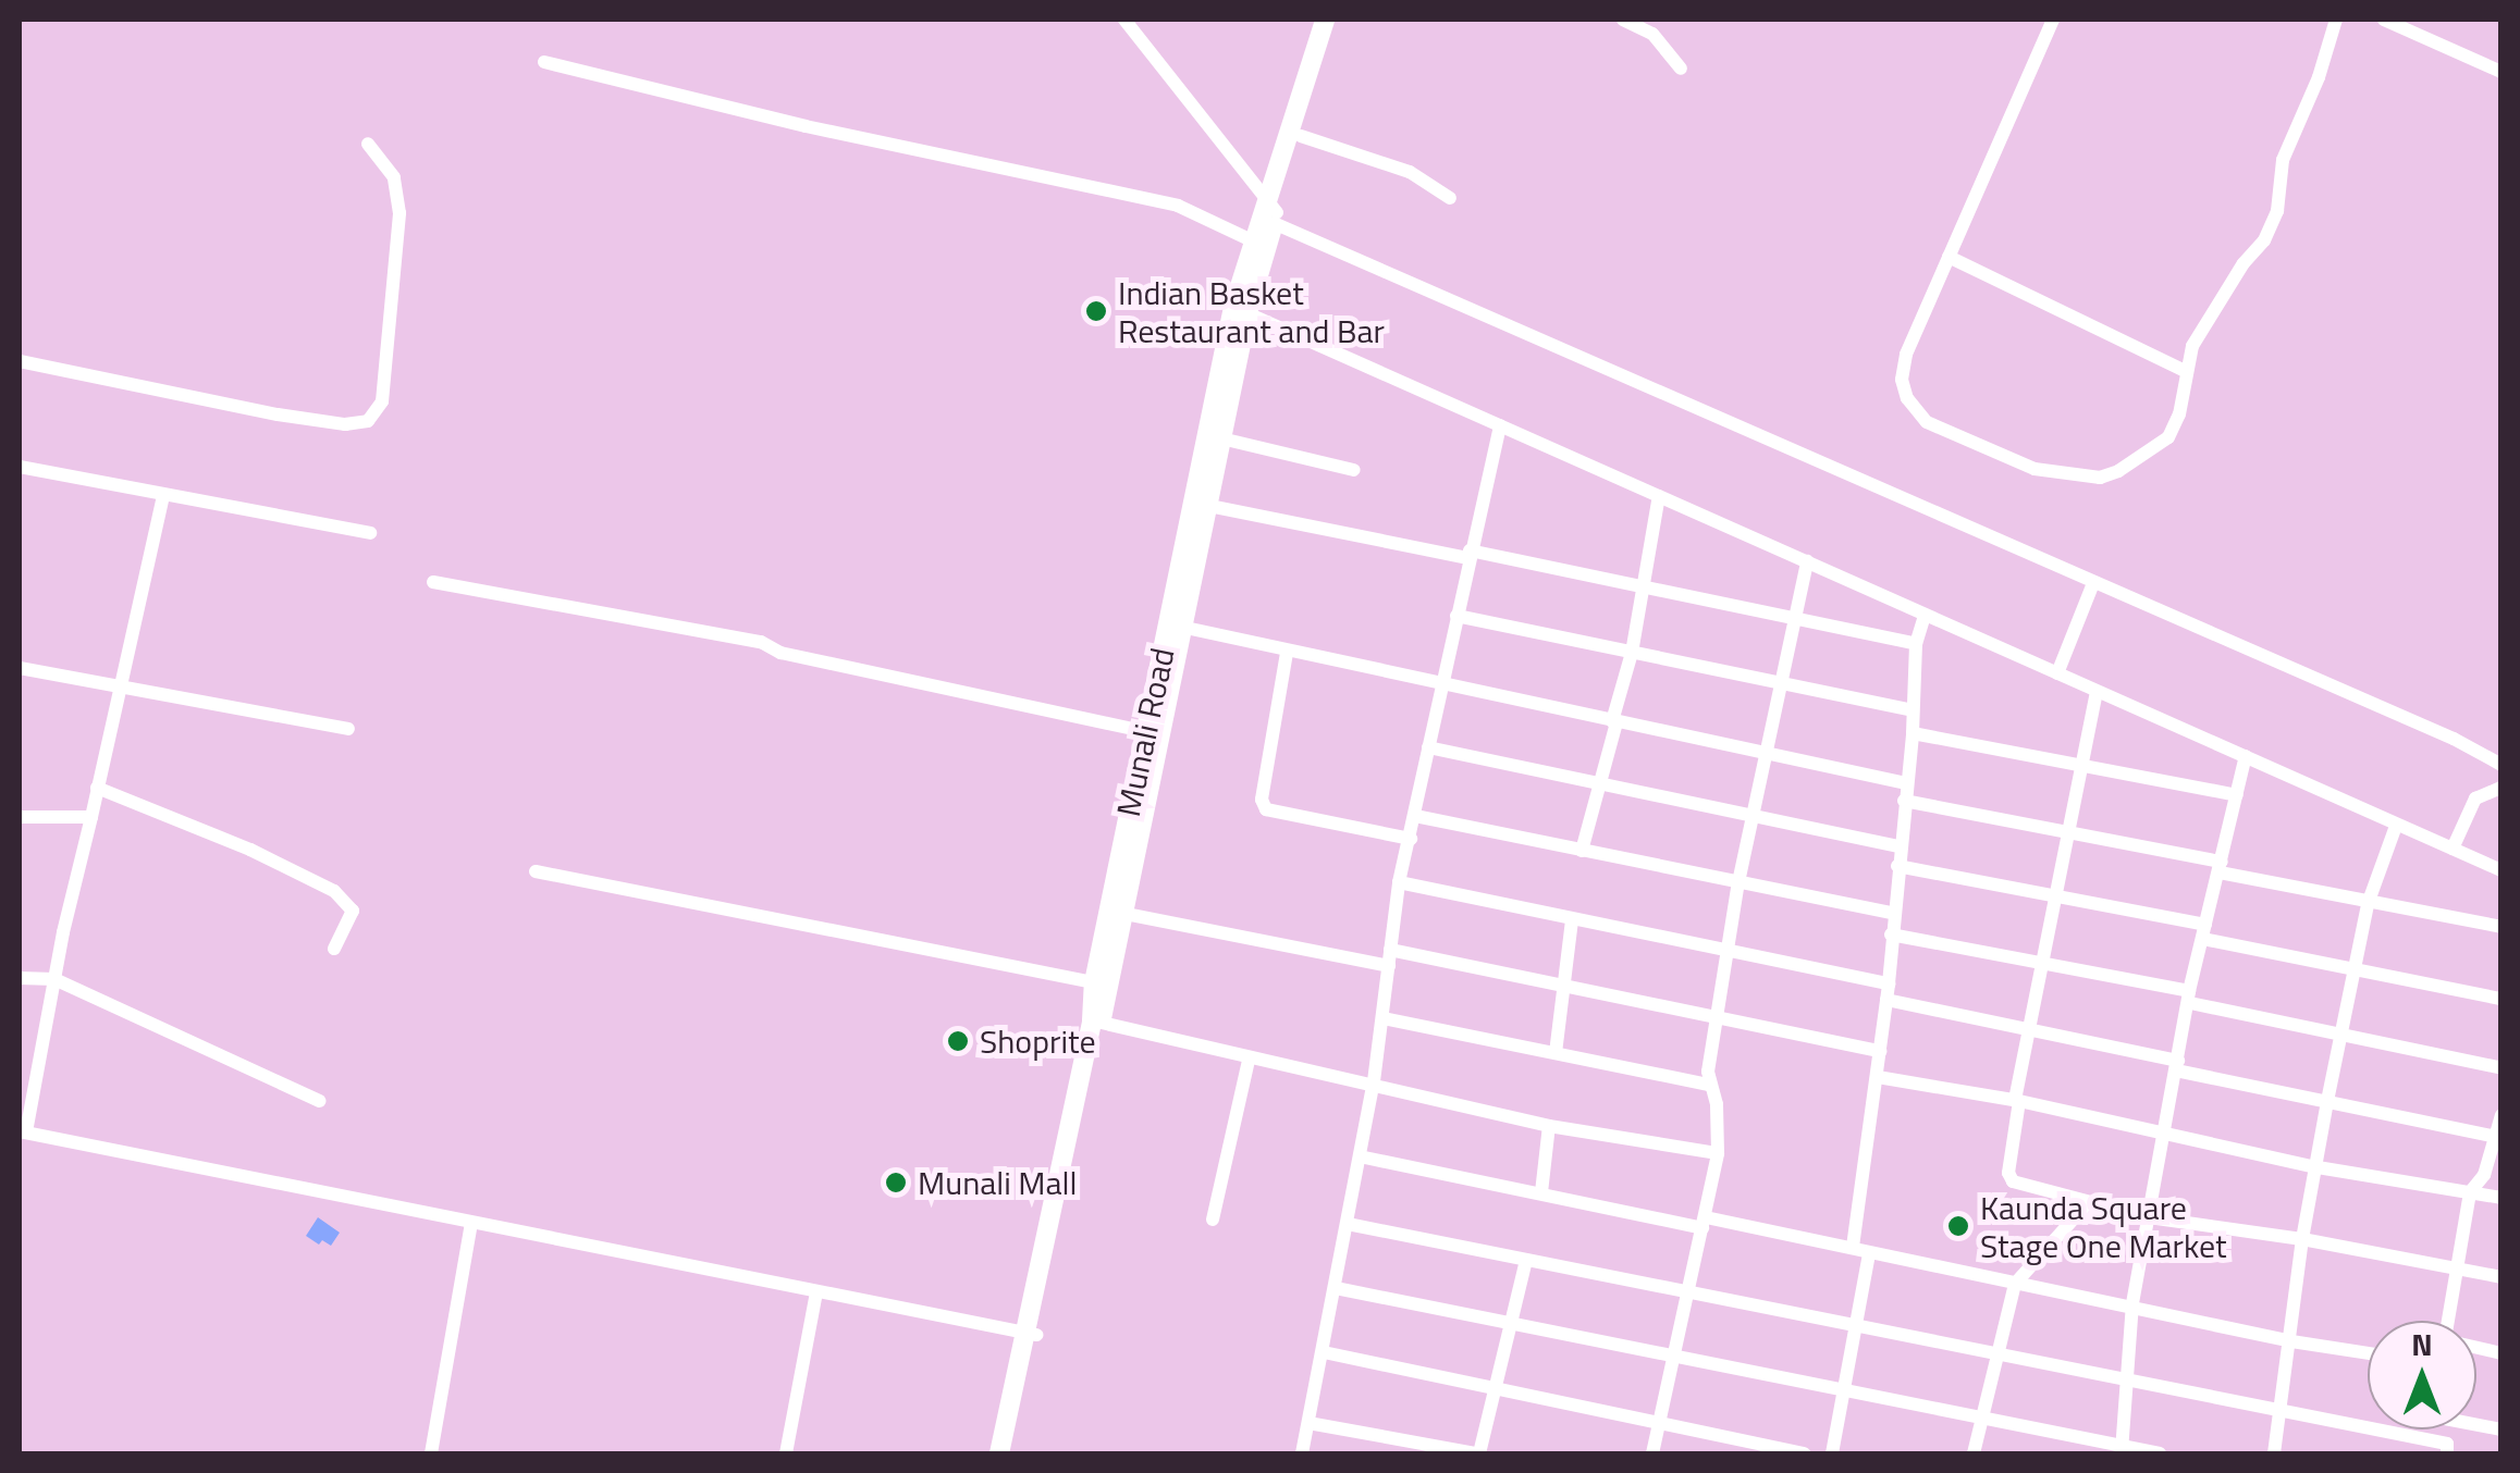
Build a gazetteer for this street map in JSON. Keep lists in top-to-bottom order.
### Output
{
  "streets": {
    "main road": ["Munali Road"]
  },
  "places": [
    "Indian Basket Restaurant and Bar",
    "Shoprite",
    "Munali Mall",
    "Kaunda Square Stage One Market"
  ],
  "north": "top"
}
